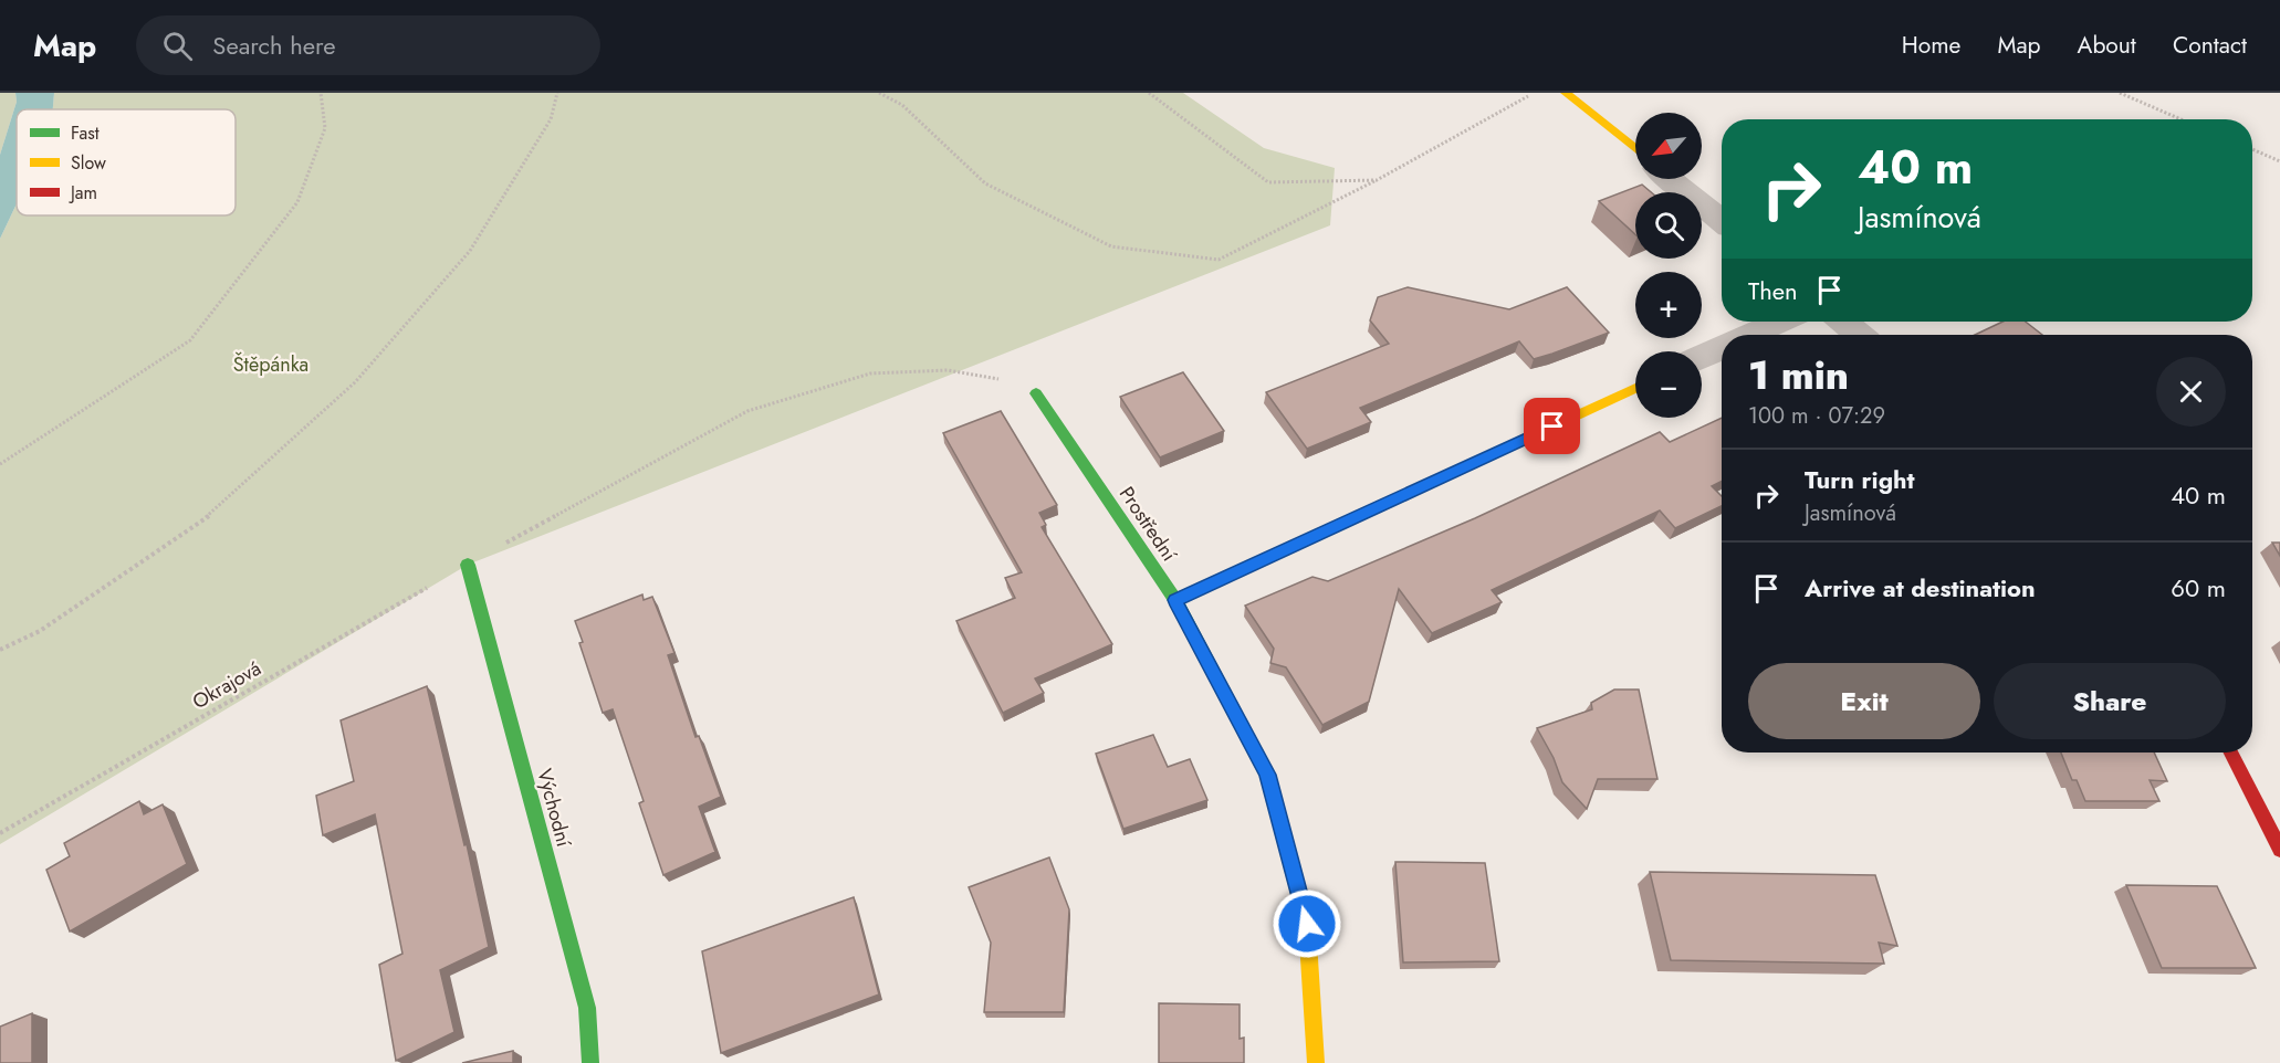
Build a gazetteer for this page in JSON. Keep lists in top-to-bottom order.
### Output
{
  "streets": {
    "street": ["Prostřední", "Východní"],
    "path": ["Okrajová"]
  },
  "crossings": [
    ["Prostřední", "Okrajová"],
    ["Okrajová", "Východní"]
  ],
  "parks": ["Štěpánka"],
  "legend": ["Fast", "Slow", "Jam"],
  "north": "bottom left",
  "page": {
    "header": "Map",
    "search": "Search here",
    "nav": [
      "Home",
      "Map",
      "About",
      "Contact"
    ],
    "map_buttons": ["+", "−"],
    "turn": ["40 m", "Jasmínová"],
    "then": "Then",
    "heading": ["1 min", "100 m · 07:29"],
    "list": [
      {
        "name": "Turn right",
        "note": "Jasmínová",
        "value": "40 m"
      },
      {
        "name": "Arrive at destination",
        "value": "60 m"
      }
    ],
    "buttons": ["Exit", "Share"]
  }
}
